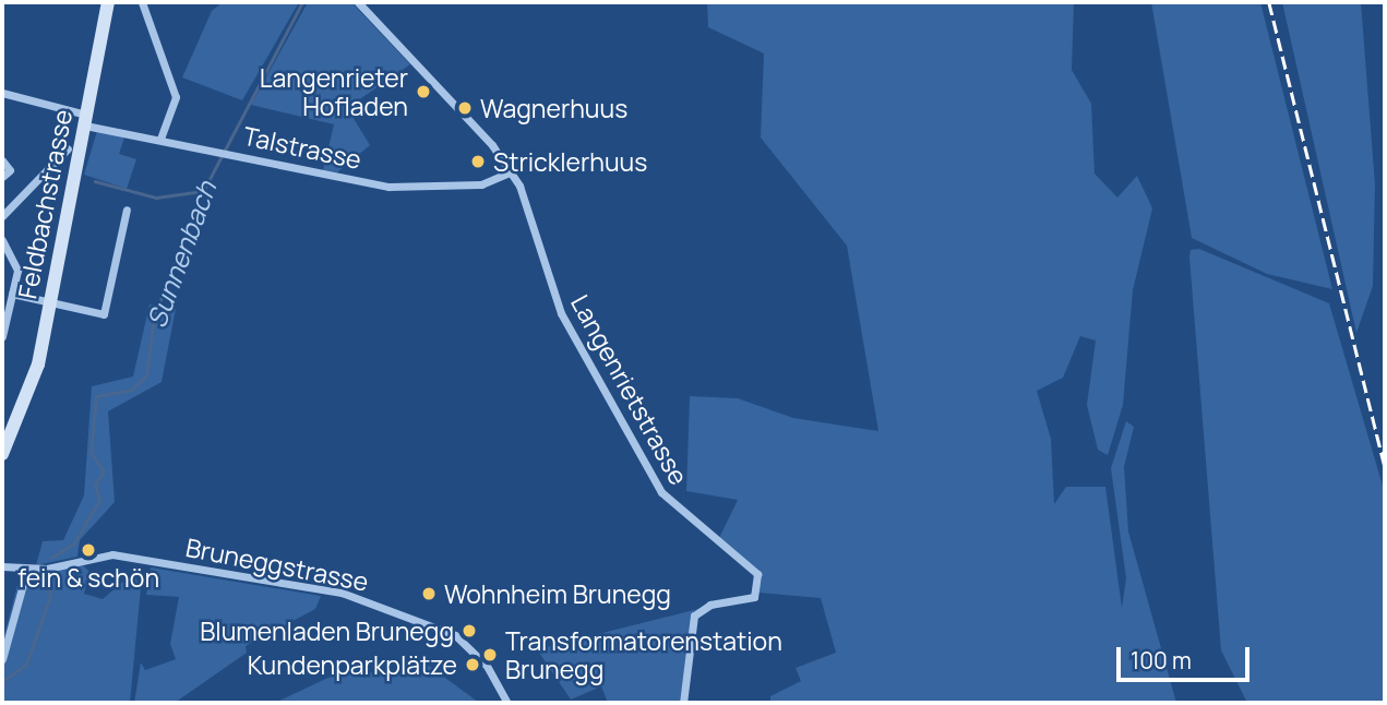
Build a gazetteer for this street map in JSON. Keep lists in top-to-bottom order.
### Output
{
  "streets": {
    "main road": ["Feldbachstrasse"],
    "street": ["Talstrasse", "Langenrietstrasse", "Bruneggstrasse"]
  },
  "crossings": [
    ["Talstrasse", "Feldbachstrasse"],
    ["Talstrasse", "Langenrietstrasse"]
  ],
  "water": ["Sunnenbach"],
  "places": [
    "Langenrieter Hofladen",
    "Wagnerhuus",
    "Stricklerhuus",
    "fein & schön",
    "Wohnheim Brunegg",
    "Blumenladen Brunegg",
    "Transformatorenstation Brunegg",
    "Kundenparkplätze"
  ],
  "scale_bar": "100 m"
}
